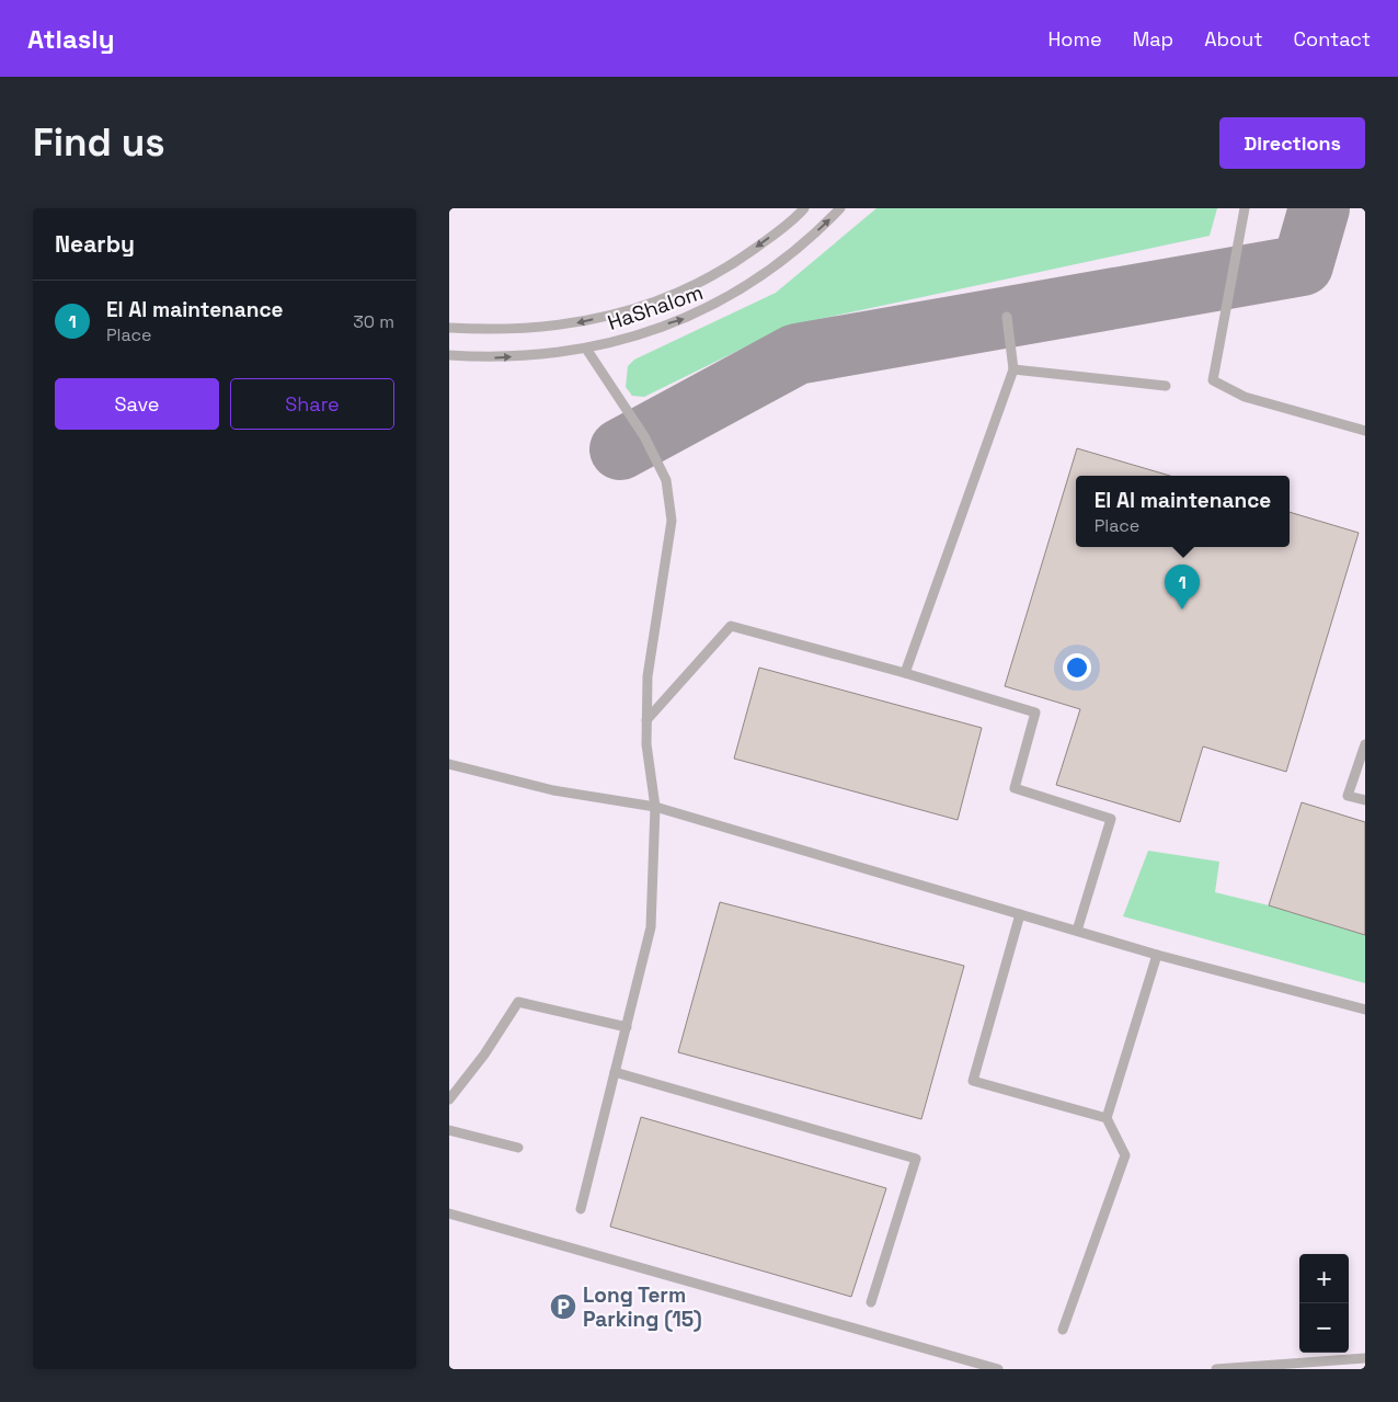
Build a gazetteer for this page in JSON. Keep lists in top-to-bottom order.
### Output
{
  "streets": {
    "lane": ["HaShalom"]
  },
  "places": {
    "parking": ["Long Term Parking (15)"]
  },
  "page": {
    "header": "Atlasly",
    "nav": [
      "Home",
      "Map",
      "About",
      "Contact"
    ],
    "buttons": [
      "Directions",
      ["Save", "Share"]
    ],
    "title": "Find us",
    "heading": "Nearby",
    "list": [
      {
        "mark": "1",
        "name": "El Al maintenance",
        "note": "Place",
        "value": "30 m"
      }
    ],
    "popup": ["El Al maintenance", "Place"],
    "pins": "1",
    "map_buttons": ["+", "−"]
  }
}
